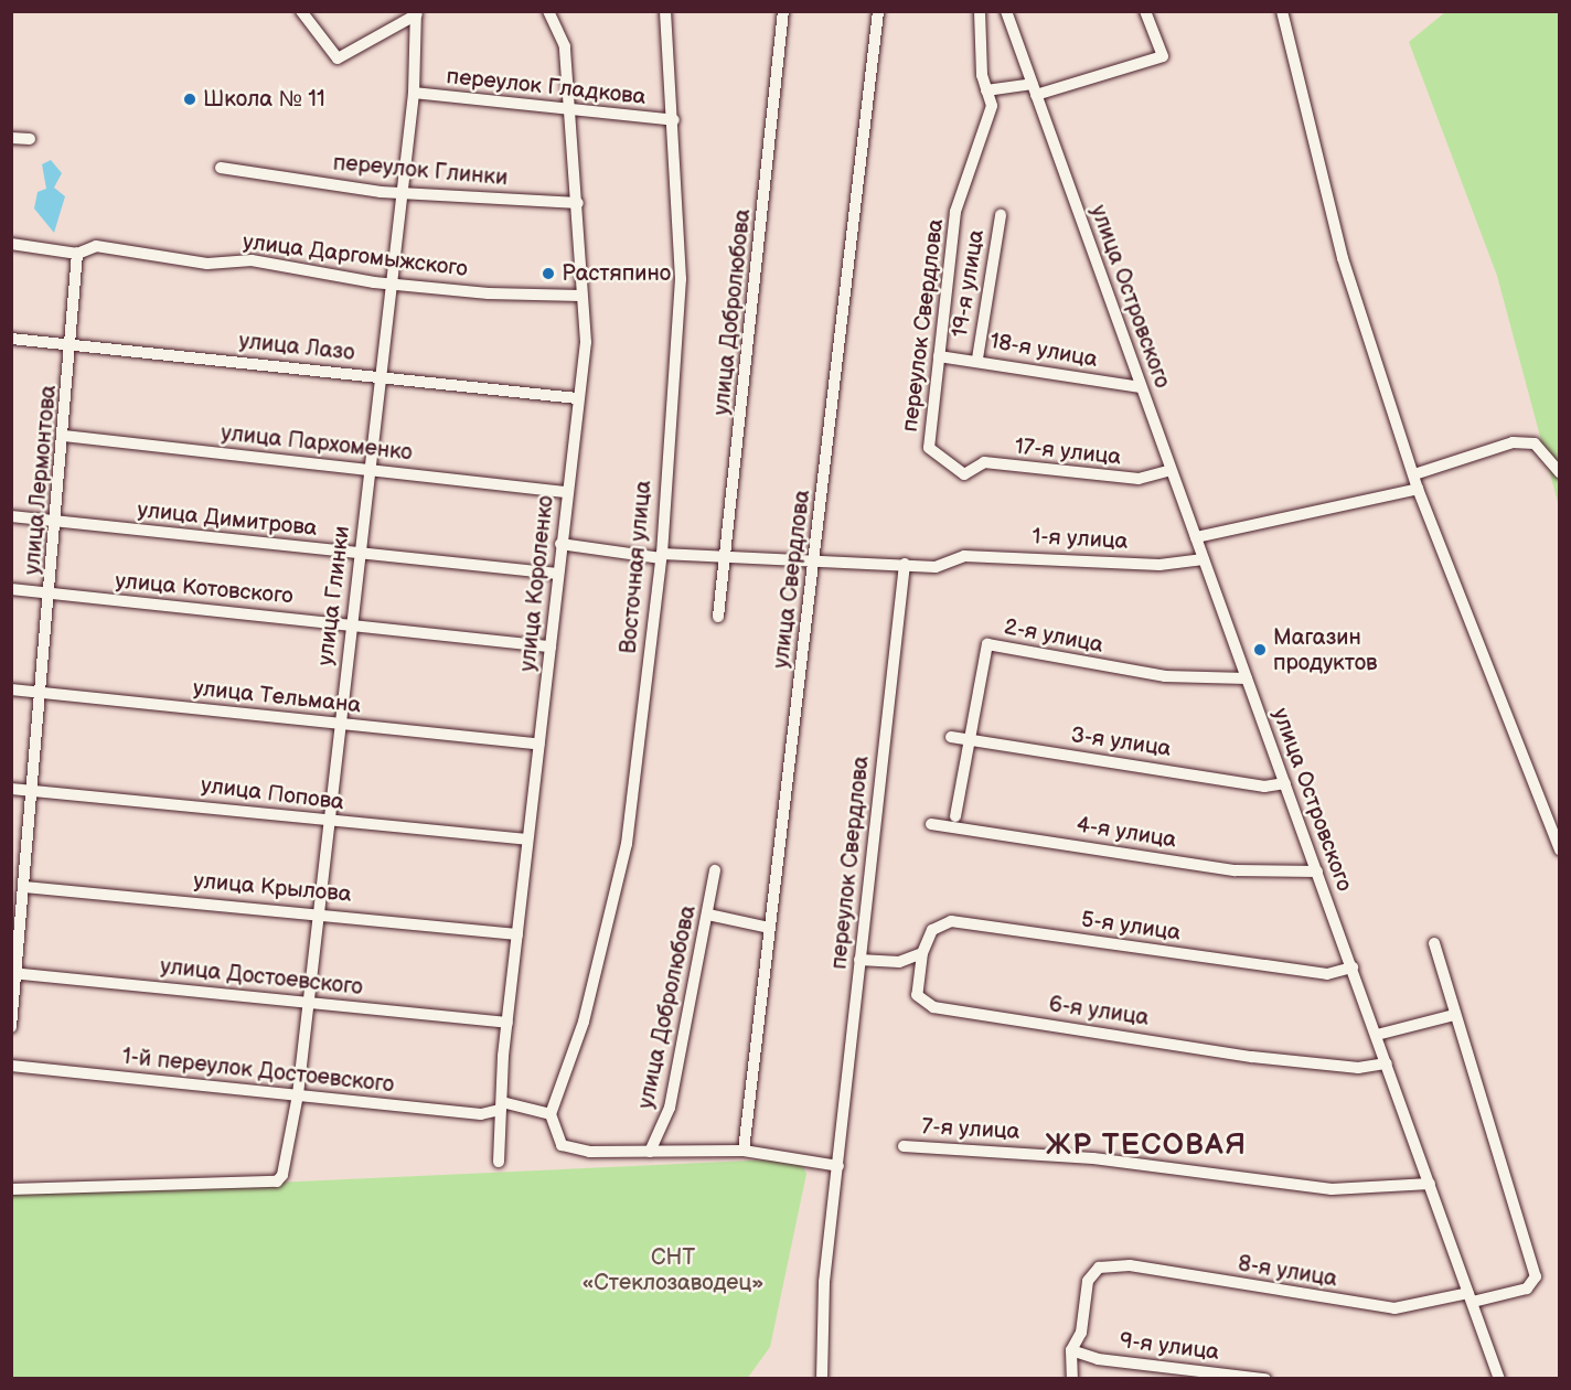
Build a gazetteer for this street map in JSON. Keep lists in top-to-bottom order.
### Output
{
  "streets": {
    "street": [
      "переулок Гладкова",
      "переулок Глинки",
      "улица Даргомыжского",
      "19-я улица",
      "улица Островского",
      "улица Добролюбова",
      "переулок Свердлова",
      "улица Лазо",
      "18-я улица",
      "улица Пархоменко",
      "17-я улица",
      "улица Лермонтова",
      "улица Димитрова",
      "1-я улица",
      "Восточная улица",
      "улица Свердлова",
      "улица Короленко",
      "улица Котовского",
      "улица Глинки",
      "2-я улица",
      "улица Тельмана",
      "3-я улица",
      "улица Попова",
      "4-я улица",
      "улица Крылова",
      "5-я улица",
      "улица Достоевского",
      "6-я улица",
      "1-й переулок Достоевского",
      "7-я улица",
      "8-я улица",
      "9-я улица"
    ]
  },
  "crossings": [
    ["переулок Гладкова", "Восточная улица"],
    ["переулок Гладкова", "улица Короленко"],
    ["переулок Гладкова", "улица Глинки"],
    ["переулок Глинки", "улица Короленко"],
    ["переулок Глинки", "улица Глинки"],
    ["улица Даргомыжского", "улица Лермонтова"],
    ["улица Даргомыжского", "улица Короленко"],
    ["улица Даргомыжского", "улица Глинки"],
    ["19-я улица", "18-я улица"],
    ["улица Островского", "18-я улица"],
    ["улица Островского", "17-я улица"],
    ["улица Островского", "1-я улица"],
    ["улица Островского", "2-я улица"],
    ["улица Островского", "3-я улица"],
    ["улица Островского", "4-я улица"],
    ["улица Островского", "5-я улица"],
    ["улица Островского", "6-я улица"],
    ["улица Островского", "7-я улица"],
    ["улица Островского", "8-я улица"],
    ["улица Добролюбова", "1-я улица"],
    ["переулок Свердлова", "18-я улица"],
    ["переулок Свердлова", "17-я улица"],
    ["переулок Свердлова", "1-я улица"],
    ["улица Лазо", "улица Лермонтова"],
    ["улица Лазо", "улица Короленко"],
    ["улица Лазо", "улица Глинки"],
    ["улица Пархоменко", "улица Лермонтова"],
    ["улица Пархоменко", "улица Короленко"],
    ["улица Пархоменко", "улица Глинки"],
    ["улица Лермонтова", "улица Димитрова"],
    ["улица Лермонтова", "улица Котовского"],
    ["улица Лермонтова", "улица Тельмана"],
    ["улица Лермонтова", "улица Попова"],
    ["улица Лермонтова", "улица Крылова"],
    ["улица Лермонтова", "улица Достоевского"],
    ["улица Димитрова", "улица Короленко"],
    ["улица Димитрова", "улица Глинки"],
    ["1-я улица", "Восточная улица"],
    ["1-я улица", "улица Свердлова"],
    ["1-я улица", "улица Короленко"],
    ["Восточная улица", "1-й переулок Достоевского"],
    ["улица Короленко", "улица Котовского"],
    ["улица Короленко", "улица Тельмана"],
    ["улица Короленко", "улица Попова"],
    ["улица Короленко", "улица Крылова"],
    ["улица Короленко", "улица Достоевского"],
    ["улица Короленко", "1-й переулок Достоевского"],
    ["улица Котовского", "улица Глинки"],
    ["улица Глинки", "улица Тельмана"],
    ["улица Глинки", "улица Попова"],
    ["улица Глинки", "улица Крылова"],
    ["улица Глинки", "улица Достоевского"],
    ["улица Глинки", "1-й переулок Достоевского"],
    ["2-я улица", "3-я улица"],
    ["5-я улица", "6-я улица"],
    ["8-я улица", "9-я улица"]
  ],
  "districts": ["ЖР ТЕСОВАЯ"],
  "parks": ["СНТ «Стеклозаводец»"],
  "places": ["Школа № 11", "Растяпино", "Магазин продуктов"]
}
